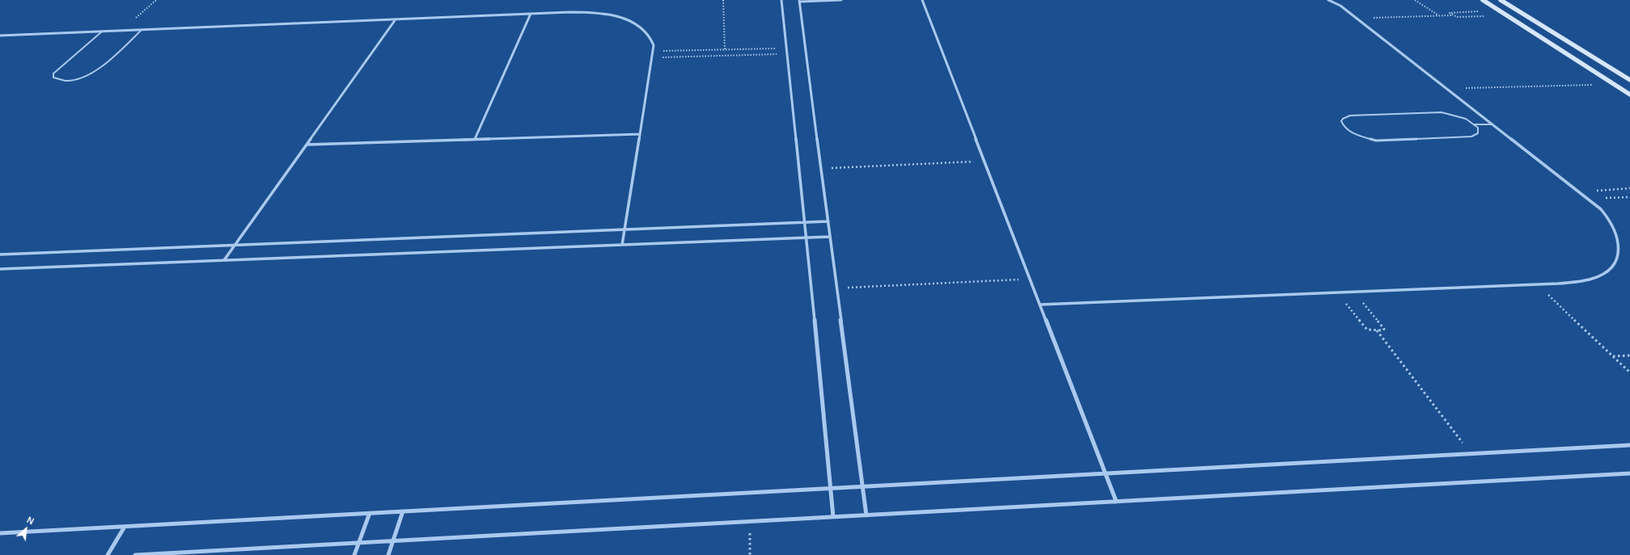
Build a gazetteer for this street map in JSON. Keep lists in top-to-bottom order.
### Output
{
  "north": "top right"
}
